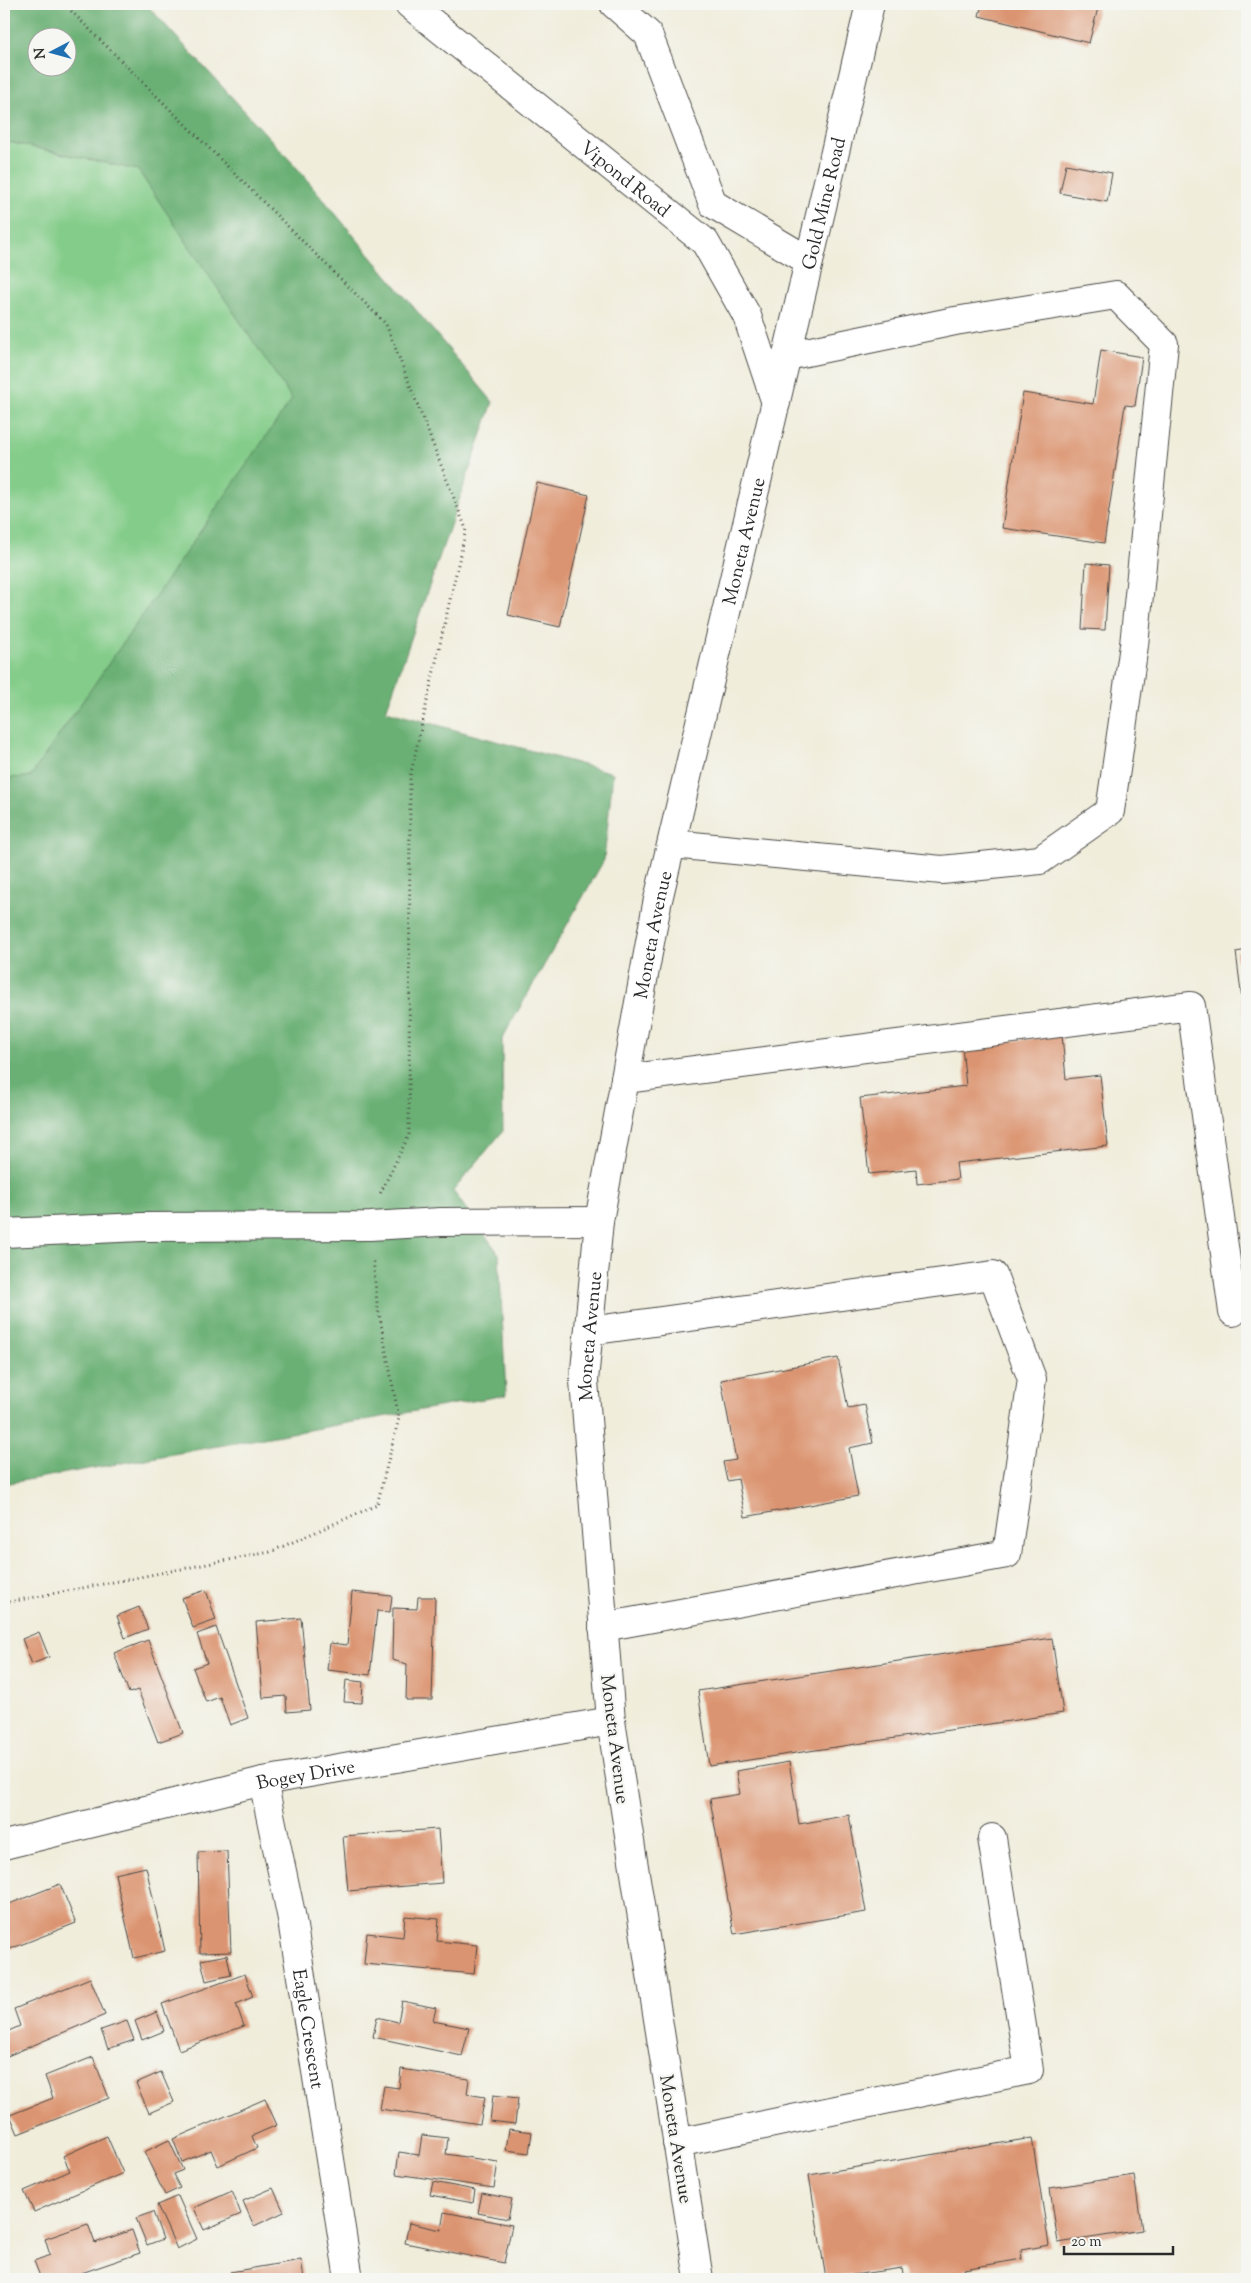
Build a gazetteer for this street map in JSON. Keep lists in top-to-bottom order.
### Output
{
  "streets": {
    "street": [
      "Vipond Road",
      "Gold Mine Road",
      "Moneta Avenue",
      "Bogey Drive",
      "Eagle Crescent"
    ]
  },
  "crossings": [
    ["Vipond Road", "Gold Mine Road"],
    ["Vipond Road", "Moneta Avenue"],
    ["Gold Mine Road", "Moneta Avenue"],
    ["Moneta Avenue", "Bogey Drive"],
    ["Bogey Drive", "Eagle Crescent"]
  ],
  "scale_bar": "20 m",
  "north": "left"
}
